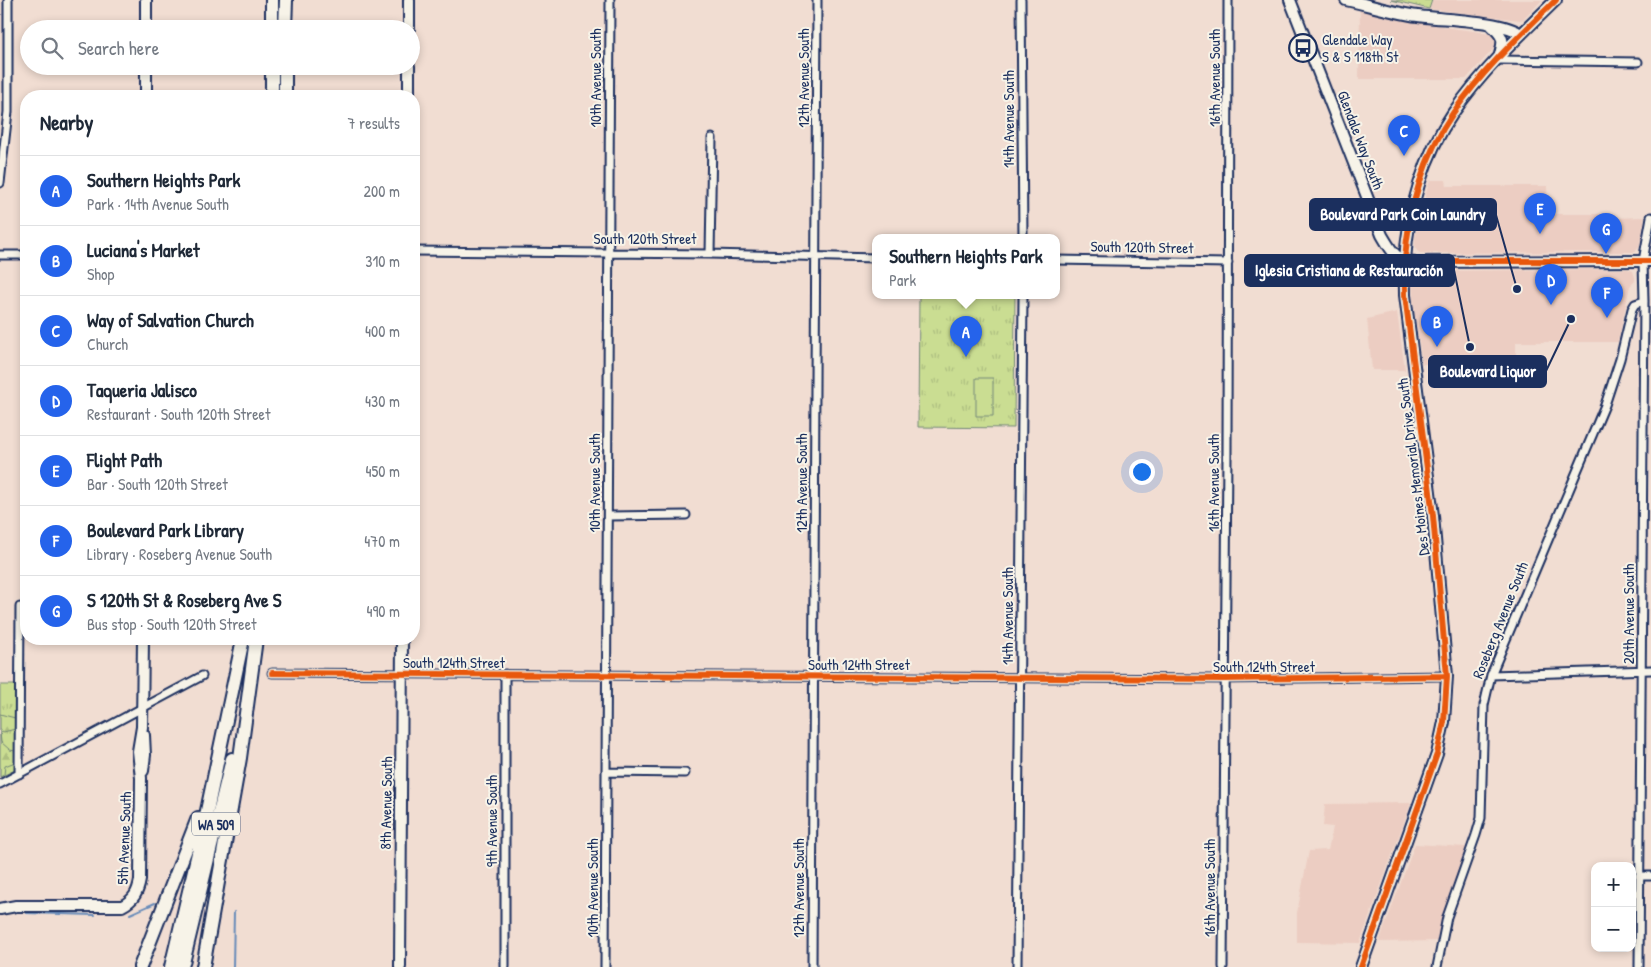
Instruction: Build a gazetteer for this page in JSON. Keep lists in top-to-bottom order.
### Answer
{
  "streets": {
    "highway": ["WA 509"],
    "street": [
      "10th Avenue South",
      "12th Avenue South",
      "16th Avenue South",
      "14th Avenue South",
      "Glendale Way South",
      "South 120th Street",
      "Des Moines Memorial Drive South",
      "20th Avenue South",
      "Roseberg Avenue South",
      "South 124th Street",
      "8th Avenue South",
      "9th Avenue South",
      "5th Avenue South"
    ]
  },
  "crossings": [
    ["10th Avenue South", "South 120th Street"],
    ["10th Avenue South", "South 124th Street"],
    ["12th Avenue South", "South 120th Street"],
    ["12th Avenue South", "South 124th Street"],
    ["16th Avenue South", "South 120th Street"],
    ["16th Avenue South", "South 124th Street"],
    ["14th Avenue South", "South 124th Street"],
    ["Glendale Way South", "Des Moines Memorial Drive South"],
    ["Des Moines Memorial Drive South", "South 124th Street"],
    ["20th Avenue South", "Roseberg Avenue South"],
    ["South 124th Street", "8th Avenue South"],
    ["South 124th Street", "9th Avenue South"]
  ],
  "places": {
    "bus stop": ["Glendale Way S & S 118th St"],
    "other": ["Boulevard Park Coin Laundry", "Boulevard Liquor", "Iglesia Cristiana de Restauración"]
  },
  "page": {
    "search": "Search here",
    "heading": ["Nearby", "7 results"],
    "pins": [
      "C",
      "E",
      "G",
      "D",
      "F",
      "B",
      "A"
    ],
    "list": [
      {
        "mark": "A",
        "name": "Southern Heights Park",
        "note": "Park · 14th Avenue South",
        "value": "200 m"
      },
      {
        "mark": "B",
        "name": "Luciana's Market",
        "note": "Shop",
        "value": "310 m"
      },
      {
        "mark": "C",
        "name": "Way of Salvation Church",
        "note": "Church",
        "value": "400 m"
      },
      {
        "mark": "D",
        "name": "Taqueria Jalisco",
        "note": "Restaurant · South 120th Street",
        "value": "430 m"
      },
      {
        "mark": "E",
        "name": "Flight Path",
        "note": "Bar · South 120th Street",
        "value": "450 m"
      },
      {
        "mark": "F",
        "name": "Boulevard Park Library",
        "note": "Library · Roseberg Avenue South",
        "value": "470 m"
      },
      {
        "mark": "G",
        "name": "S 120th St & Roseberg Ave S",
        "note": "Bus stop · South 120th Street",
        "value": "490 m"
      }
    ],
    "popup": ["Southern Heights Park", "Park"],
    "map_buttons": ["+", "−"]
  }
}
